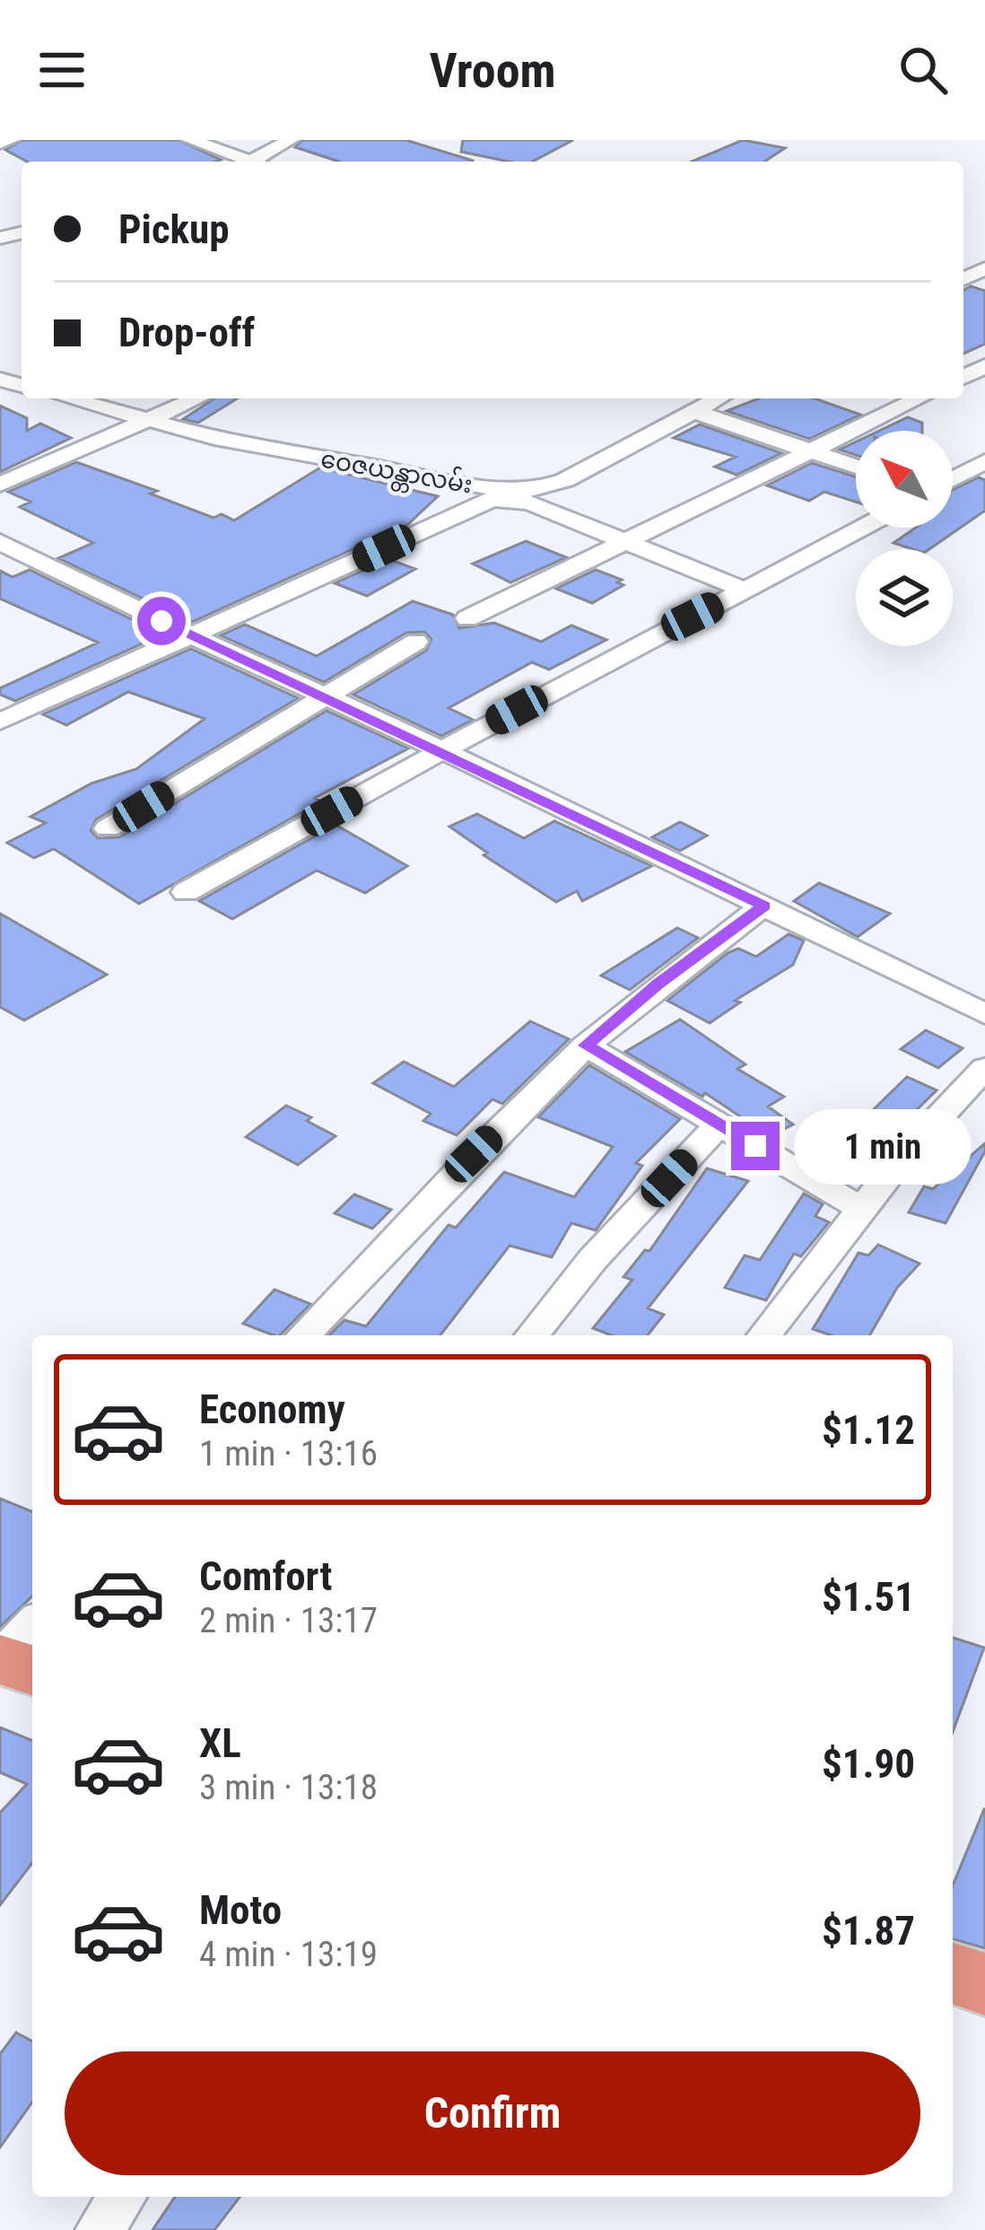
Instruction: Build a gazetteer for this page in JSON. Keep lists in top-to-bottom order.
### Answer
{
  "streets": {
    "street": ["ဝေဇယန္တာလမ်း"]
  },
  "north": "top left",
  "page": {
    "header": "Vroom",
    "banner": ["Pickup", "Drop-off"],
    "bubble": "1 min",
    "list": [
      {
        "name": "Economy",
        "note": "1 min · 13:16",
        "value": "$1.12"
      },
      {
        "name": "Comfort",
        "note": "2 min · 13:17",
        "value": "$1.51"
      },
      {
        "name": "XL",
        "note": "3 min · 13:18",
        "value": "$1.90"
      },
      {
        "name": "Moto",
        "note": "4 min · 13:19",
        "value": "$1.87"
      }
    ],
    "buttons": "Confirm"
  }
}
